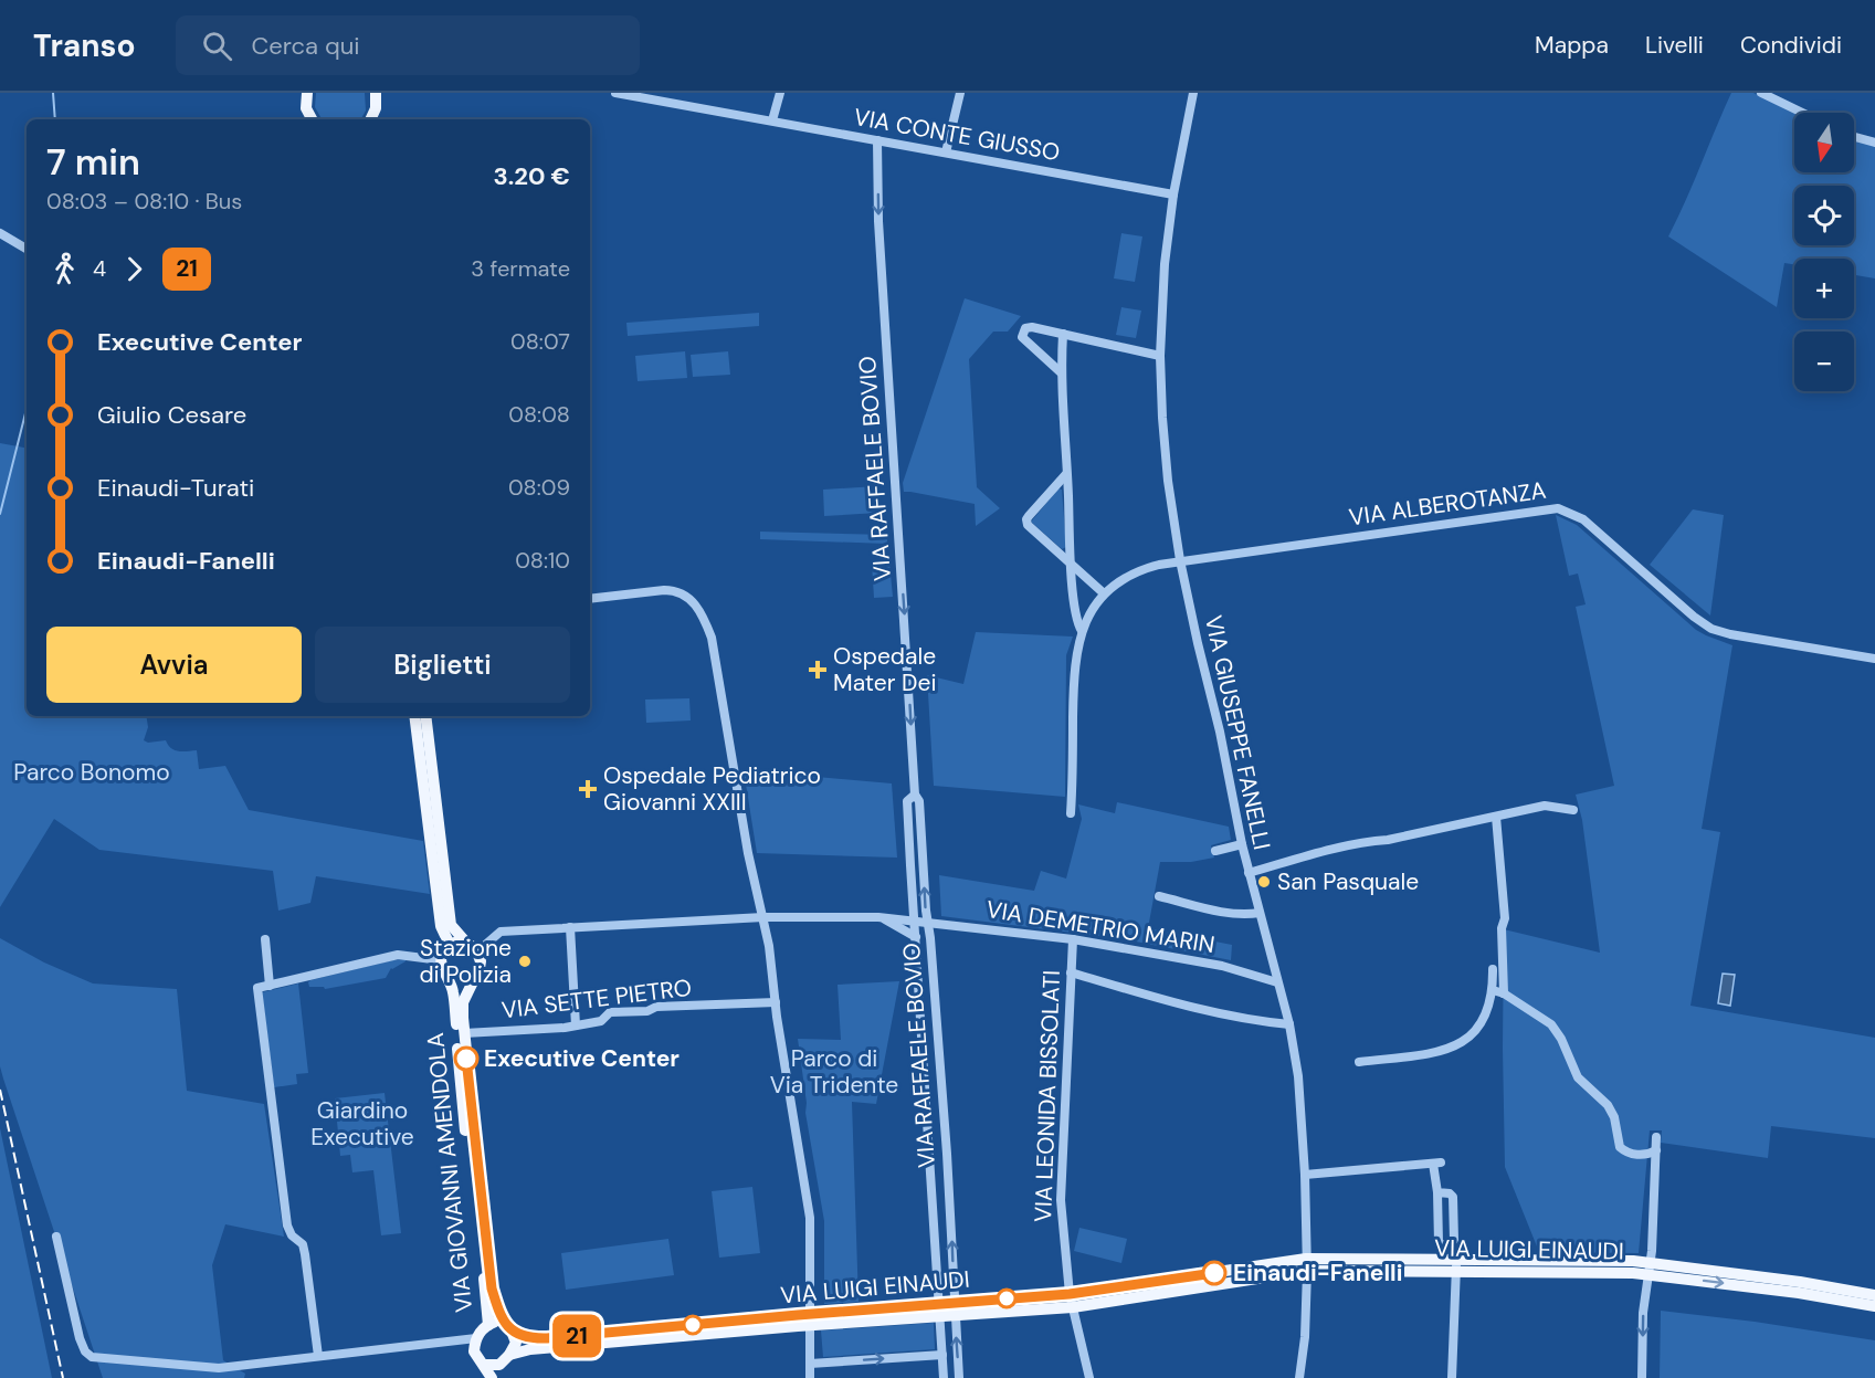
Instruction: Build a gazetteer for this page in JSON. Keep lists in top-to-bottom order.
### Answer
{
  "streets": {
    "main road": ["VIA GIOVANNI AMENDOLA", "VIA LUIGI EINAUDI"],
    "street": [
      "VIA CONTE GIUSSO",
      "VIA RAFFAELE BOVIO",
      "VIA ALBEROTANZA",
      "VIA GIUSEPPE FANELLI",
      "VIA DEMETRIO MARIN",
      "VIA SETTE PIETRO",
      "VIA LEONIDA BISSOLATI"
    ]
  },
  "crossings": [
    ["VIA CONTE GIUSSO", "VIA RAFFAELE BOVIO"],
    ["VIA CONTE GIUSSO", "VIA GIUSEPPE FANELLI"],
    ["VIA RAFFAELE BOVIO", "VIA DEMETRIO MARIN"],
    ["VIA RAFFAELE BOVIO", "VIA LUIGI EINAUDI"],
    ["VIA ALBEROTANZA", "VIA GIUSEPPE FANELLI"],
    ["VIA GIUSEPPE FANELLI", "VIA DEMETRIO MARIN"],
    ["VIA GIUSEPPE FANELLI", "VIA LUIGI EINAUDI"],
    ["VIA DEMETRIO MARIN", "VIA LEONIDA BISSOLATI"],
    ["VIA DEMETRIO MARIN", "VIA GIOVANNI AMENDOLA"],
    ["VIA SETTE PIETRO", "VIA GIOVANNI AMENDOLA"],
    ["VIA LEONIDA BISSOLATI", "VIA LUIGI EINAUDI"],
    ["VIA GIOVANNI AMENDOLA", "VIA LUIGI EINAUDI"]
  ],
  "parks": ["Parco Bonomo", "Parco di Via Tridente", "Giardino Executive"],
  "places": {
    "health": ["Ospedale Mater Dei", "Ospedale Pediatrico Giovanni XXIII"],
    "other": [
      "San Pasquale",
      "Stazione di Polizia",
      "Executive Center",
      "Einaudi-Fanelli"
    ]
  },
  "lines": ["bus line 21"],
  "north": "bottom",
  "page": {
    "header": "Transo",
    "search": "Cerca qui",
    "nav": ["Mappa", "Livelli", "Condividi"],
    "on_map": "21",
    "map_buttons": ["+", "−"],
    "heading": ["7 min", "08:03 – 08:10 · Bus", "3.20 €"],
    "legs": ["4", "21", "3 fermate"],
    "list": [
      {
        "name": "Executive Center",
        "value": "08:07"
      },
      {
        "name": "Giulio Cesare",
        "value": "08:08"
      },
      {
        "name": "Einaudi-Turati",
        "value": "08:09"
      },
      {
        "name": "Einaudi-Fanelli",
        "value": "08:10"
      }
    ],
    "buttons": ["Avvia", "Biglietti"]
  }
}
